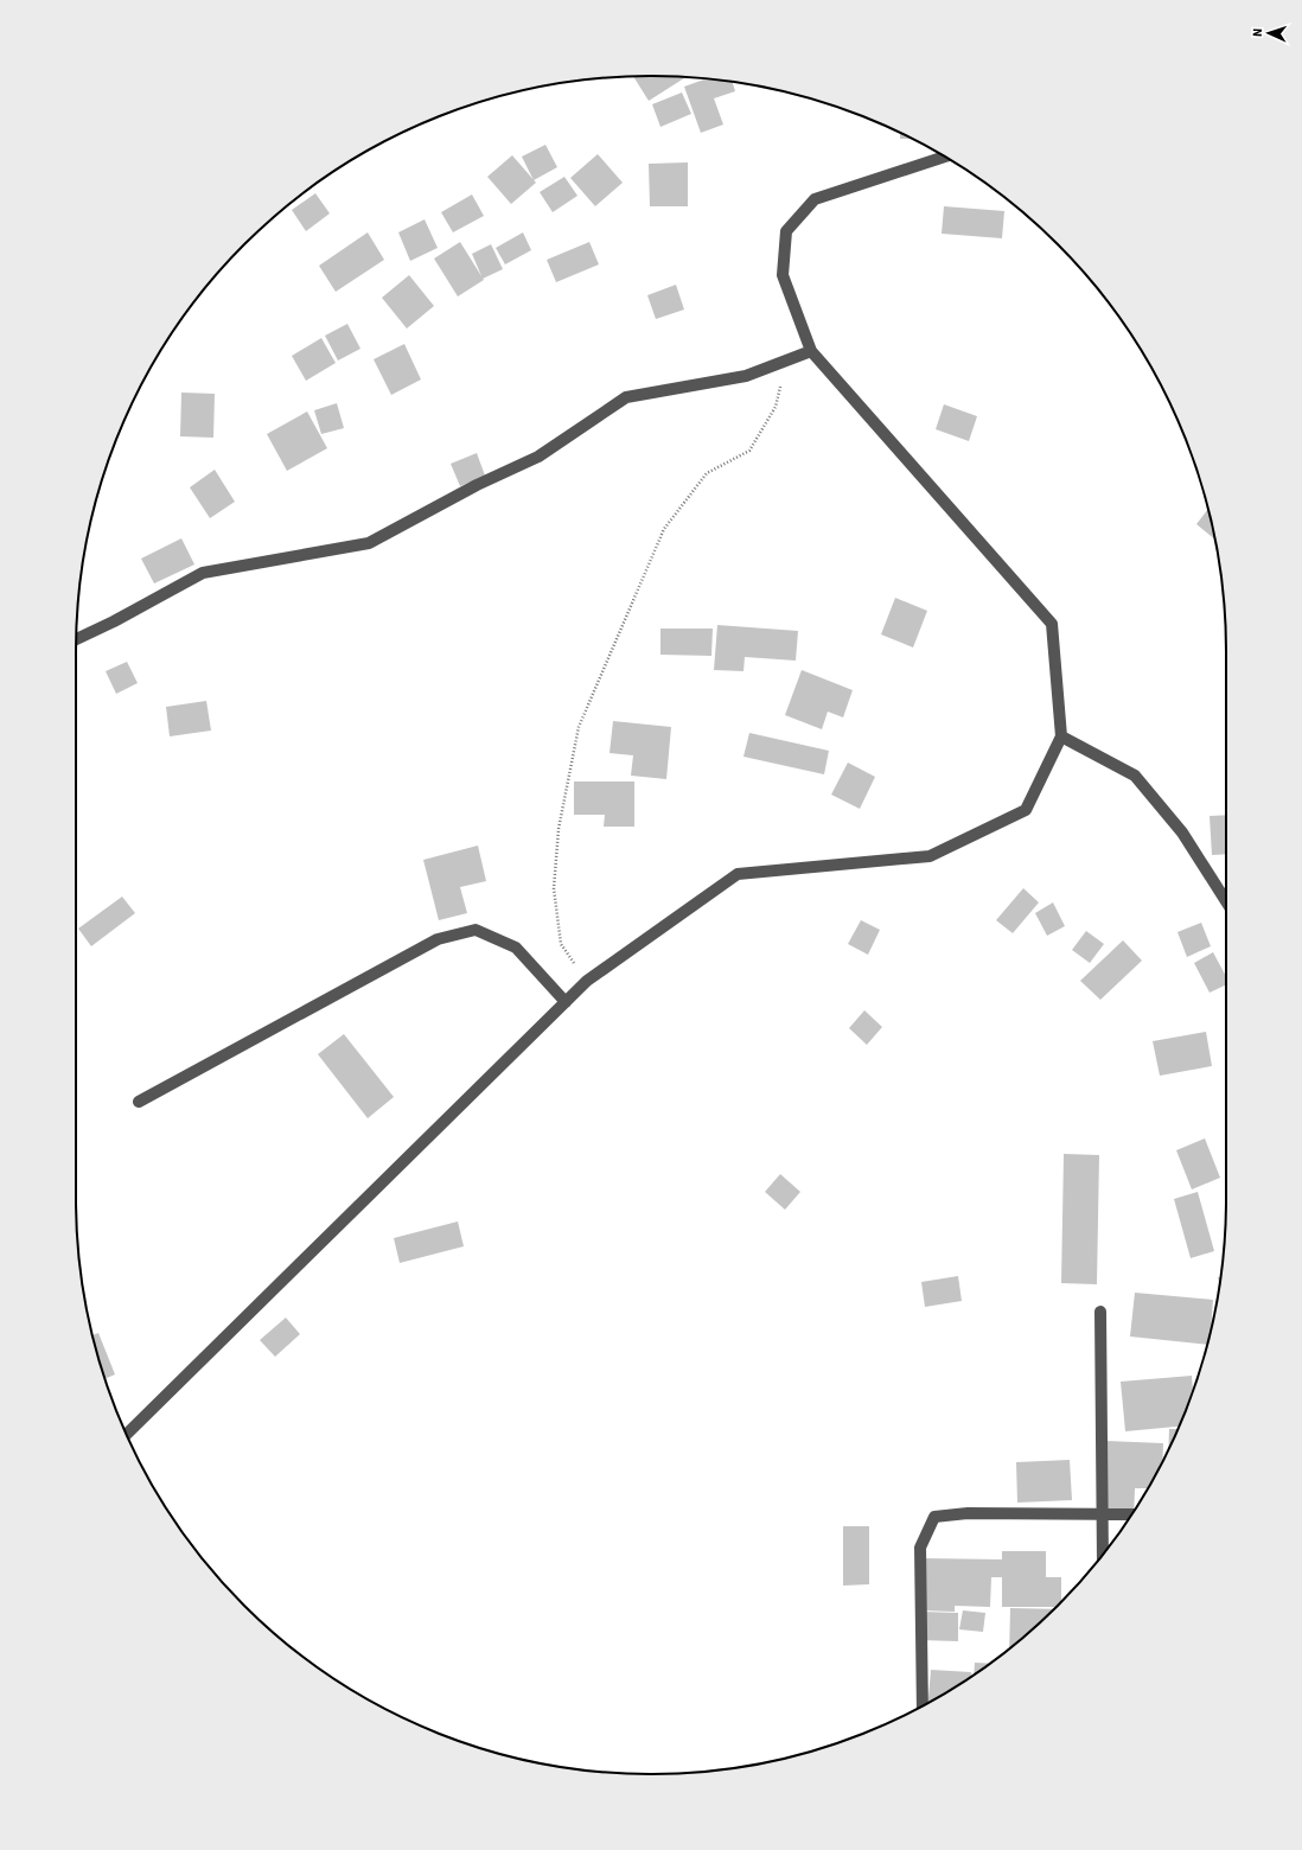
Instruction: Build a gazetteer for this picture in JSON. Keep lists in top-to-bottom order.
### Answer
{
  "north": "left"
}
